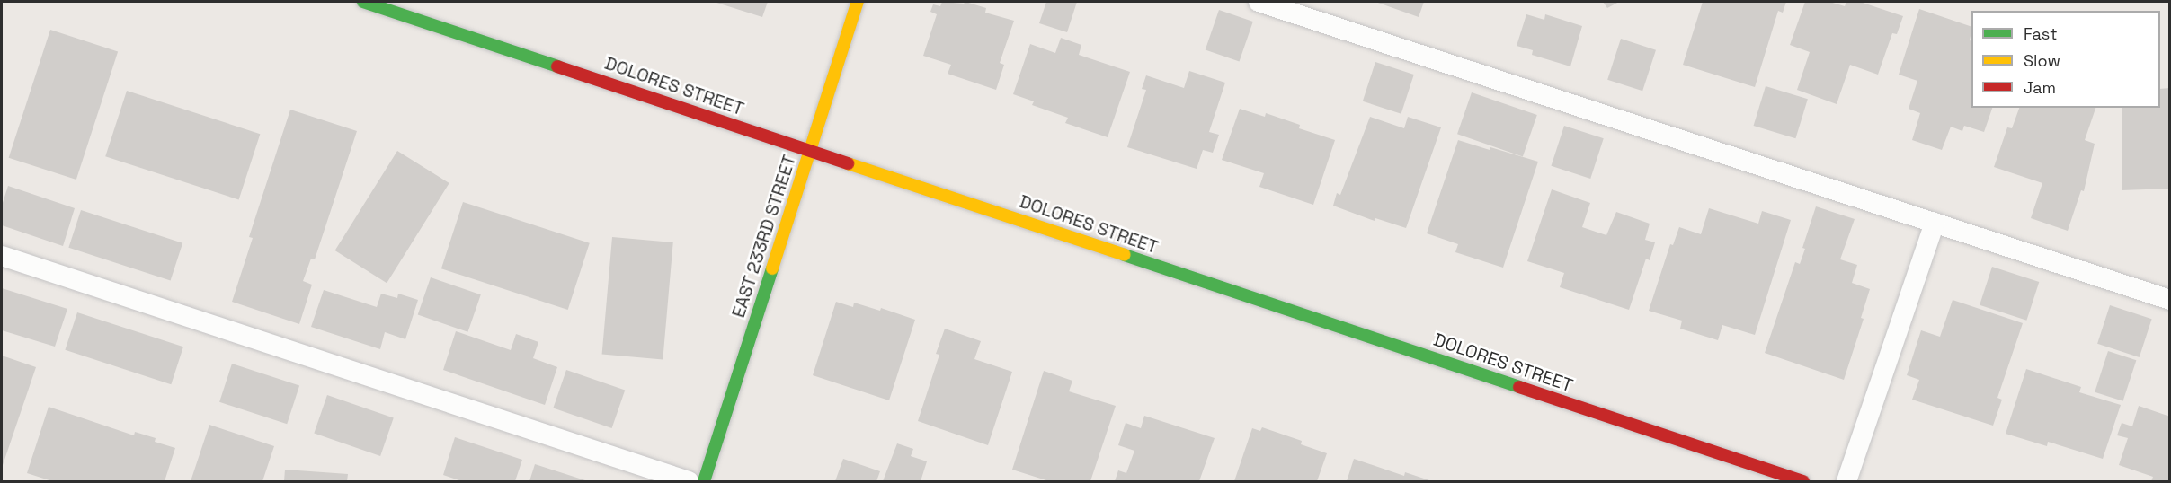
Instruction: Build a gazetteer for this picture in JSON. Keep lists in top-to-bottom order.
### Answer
{
  "streets": {
    "street": ["DOLORES STREET", "EAST 233RD STREET"]
  },
  "crossings": [
    ["DOLORES STREET", "EAST 233RD STREET"]
  ],
  "legend": ["Fast", "Slow", "Jam"]
}
